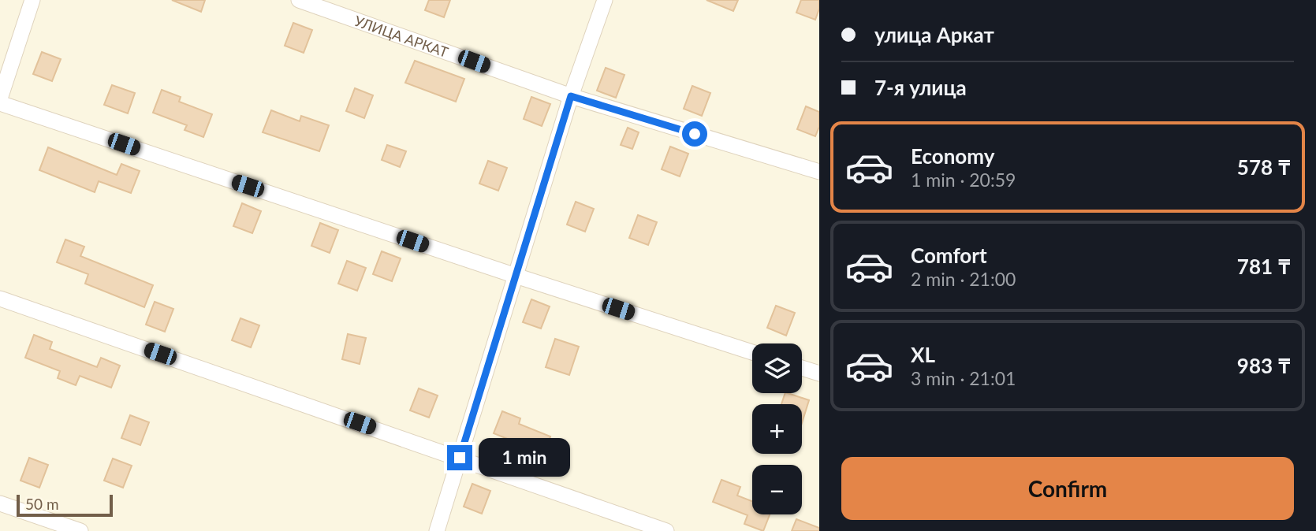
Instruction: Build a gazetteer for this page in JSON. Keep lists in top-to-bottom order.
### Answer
{
  "streets": {
    "street": ["УЛИЦА АРКАТ"]
  },
  "scale_bar": "50 m",
  "page": {
    "banner": ["улица Аркат", "7-я улица"],
    "list": [
      {
        "name": "Economy",
        "note": "1 min · 20:59",
        "value": "578 ₸"
      },
      {
        "name": "Comfort",
        "note": "2 min · 21:00",
        "value": "781 ₸"
      },
      {
        "name": "XL",
        "note": "3 min · 21:01",
        "value": "983 ₸"
      }
    ],
    "map_buttons": ["+", "−"],
    "bubble": "1 min",
    "buttons": "Confirm",
    "scale": "50 m"
  }
}
